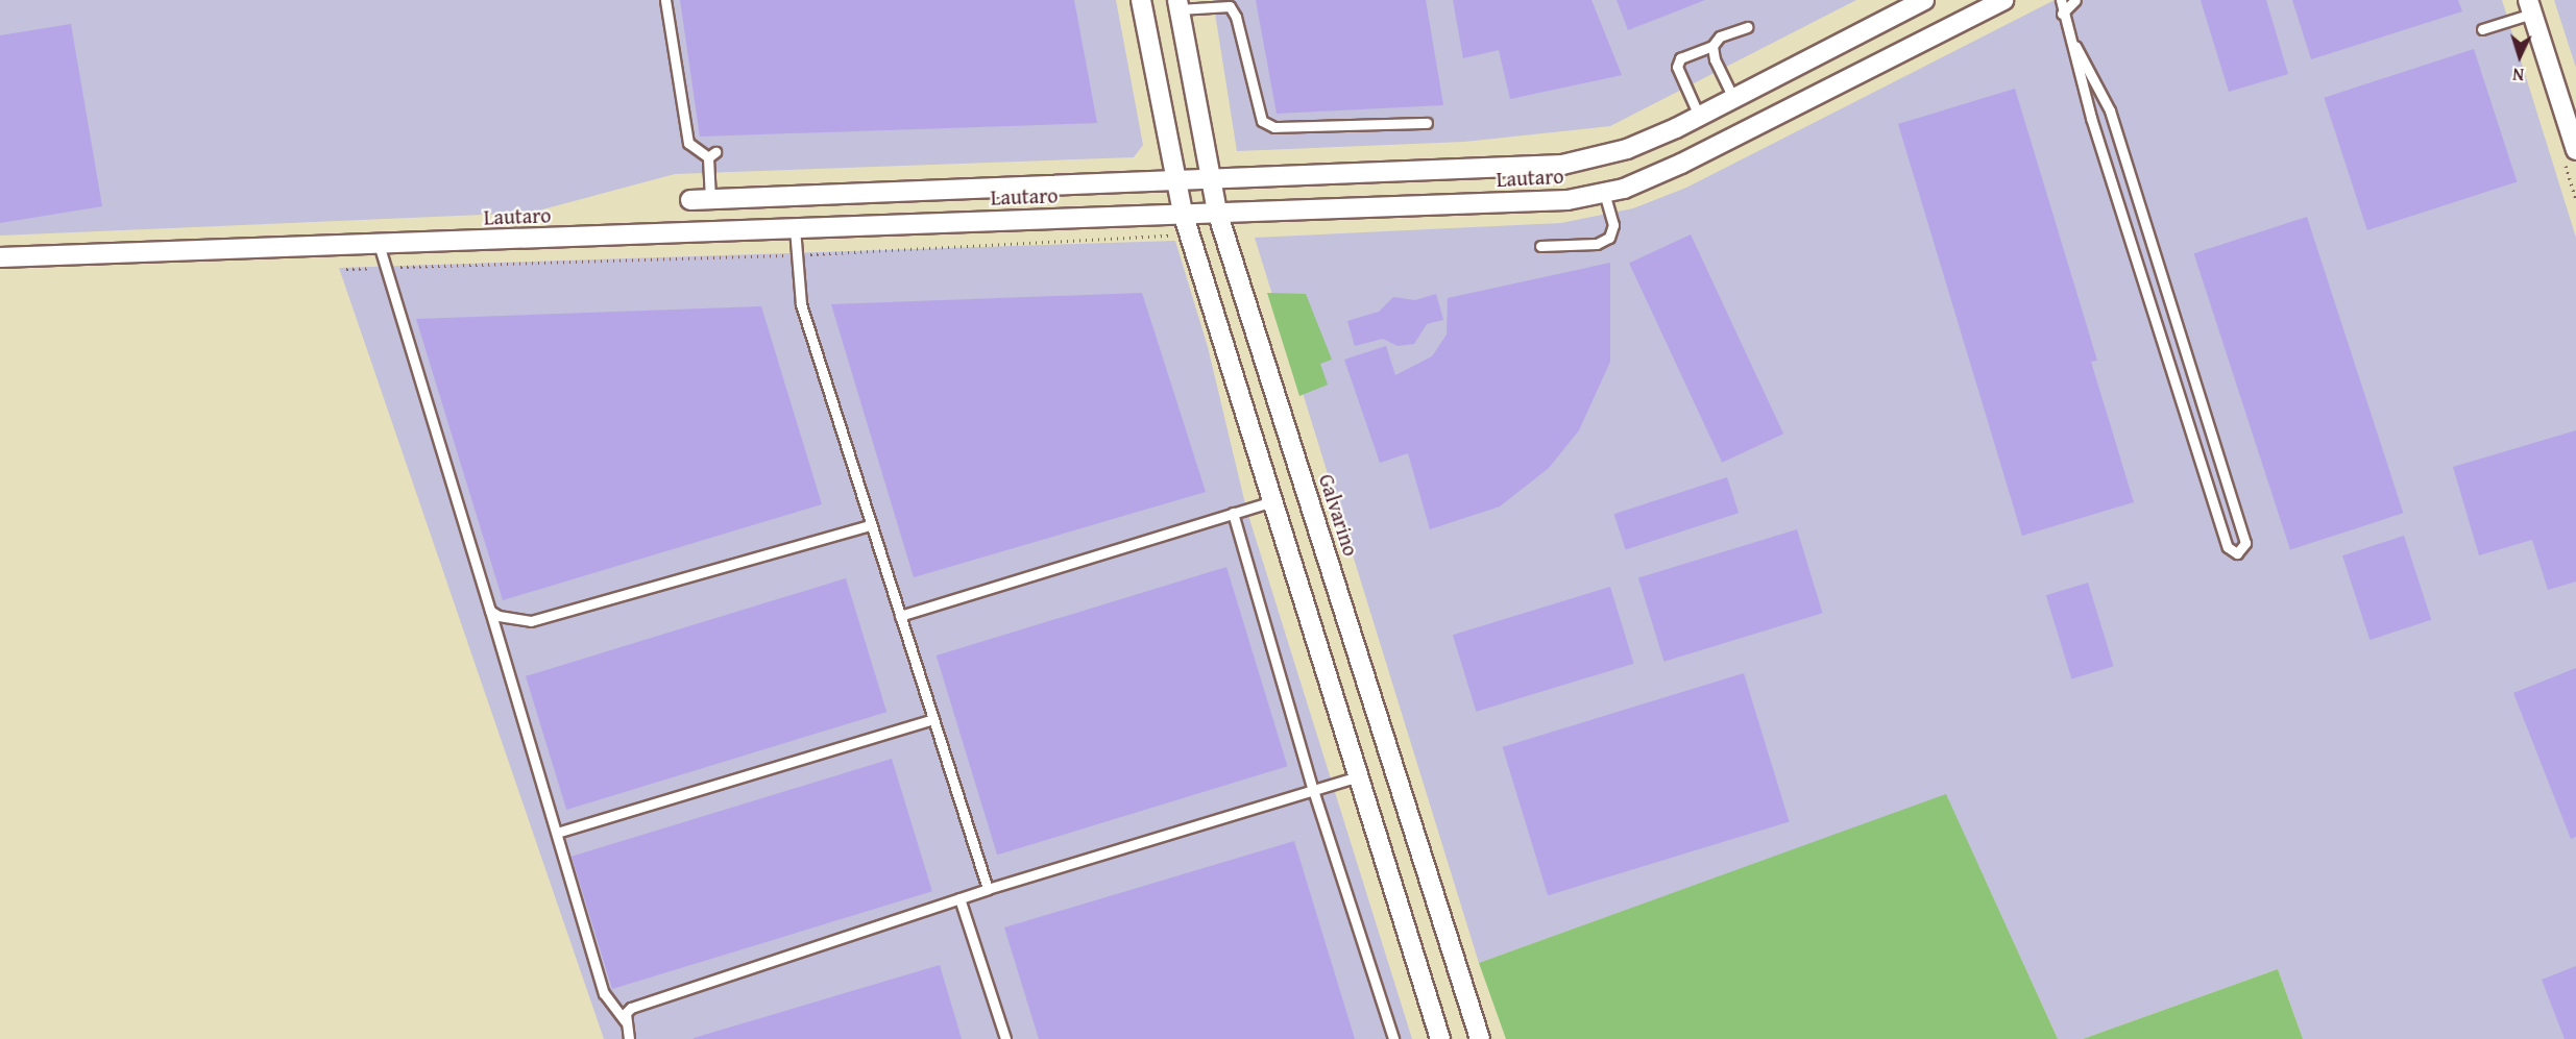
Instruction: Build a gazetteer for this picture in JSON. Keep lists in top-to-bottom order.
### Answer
{
  "streets": {
    "street": ["Lautaro", "Galvarino"]
  },
  "crossings": [
    ["Lautaro", "Galvarino"]
  ],
  "north": "bottom"
}
